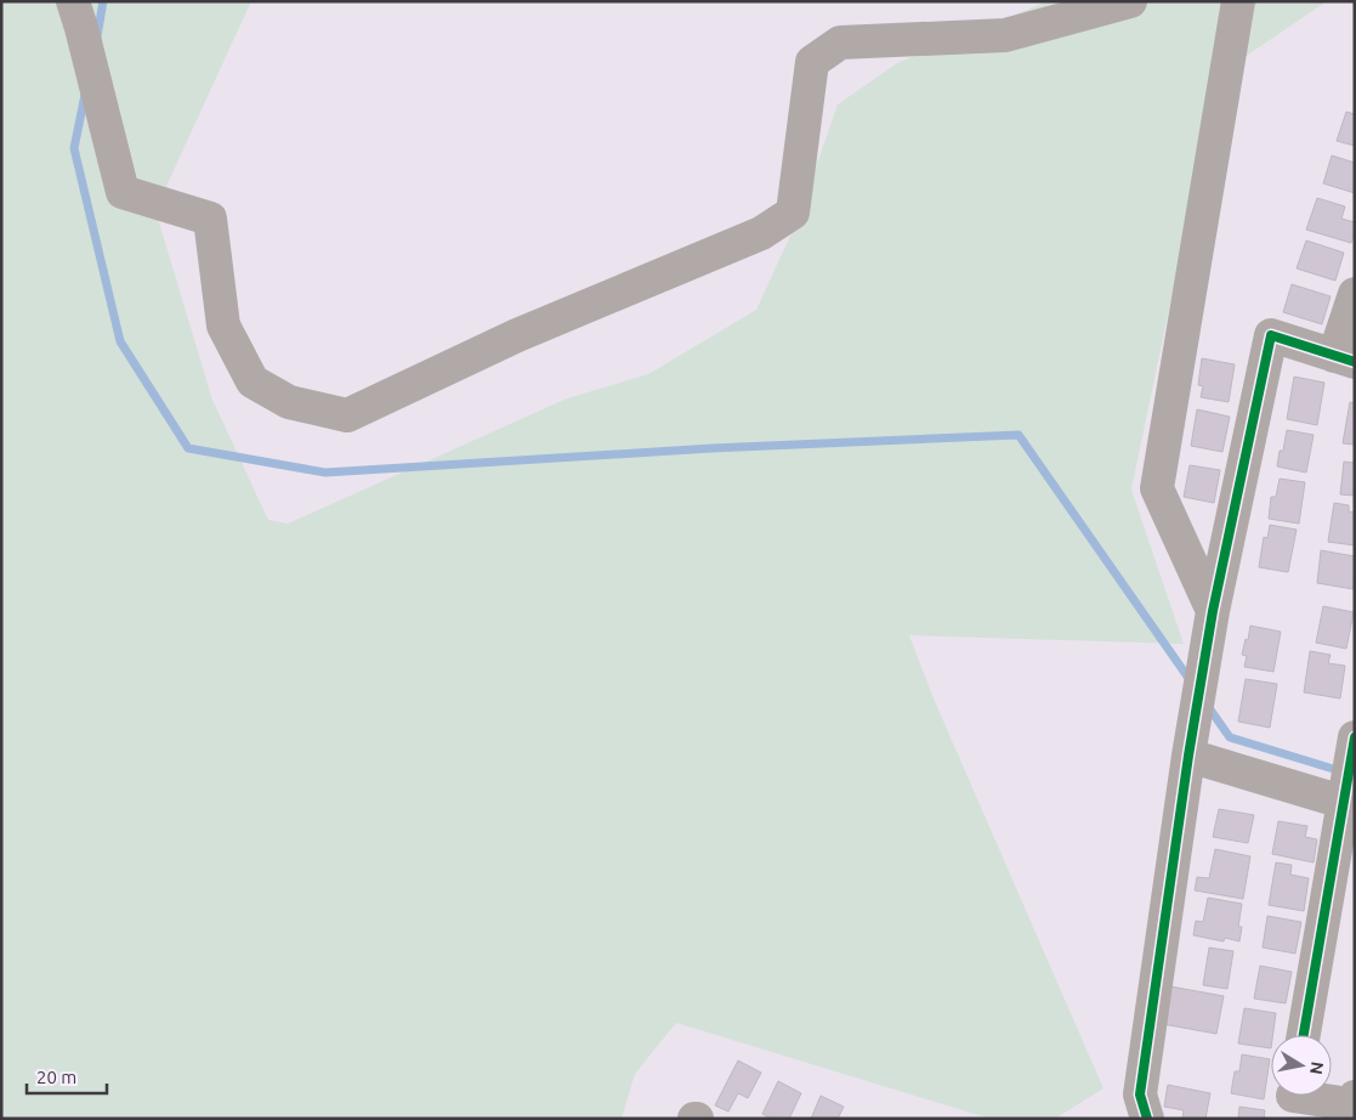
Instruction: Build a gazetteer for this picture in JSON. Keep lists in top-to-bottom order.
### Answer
{
  "scale_bar": "20 m",
  "north": "right"
}
